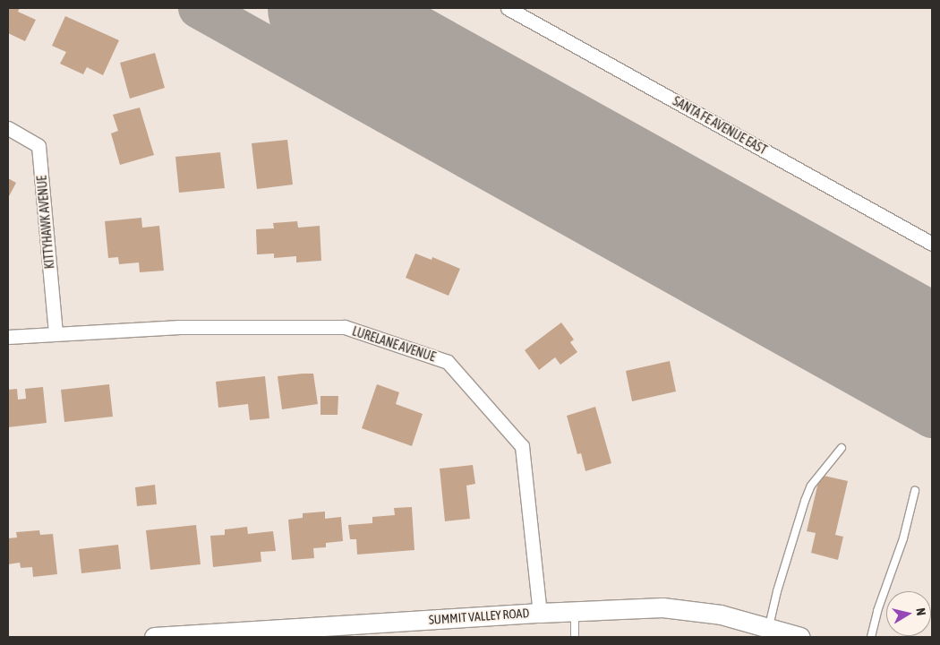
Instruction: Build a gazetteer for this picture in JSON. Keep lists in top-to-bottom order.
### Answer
{
  "streets": {
    "main road": ["SUMMIT VALLEY ROAD"],
    "street": ["SANTA FE AVENUE EAST", "KITTYHAWK AVENUE", "LURELANE AVENUE"]
  },
  "crossings": [
    ["KITTYHAWK AVENUE", "LURELANE AVENUE"],
    ["LURELANE AVENUE", "SUMMIT VALLEY ROAD"]
  ],
  "north": "right"
}
